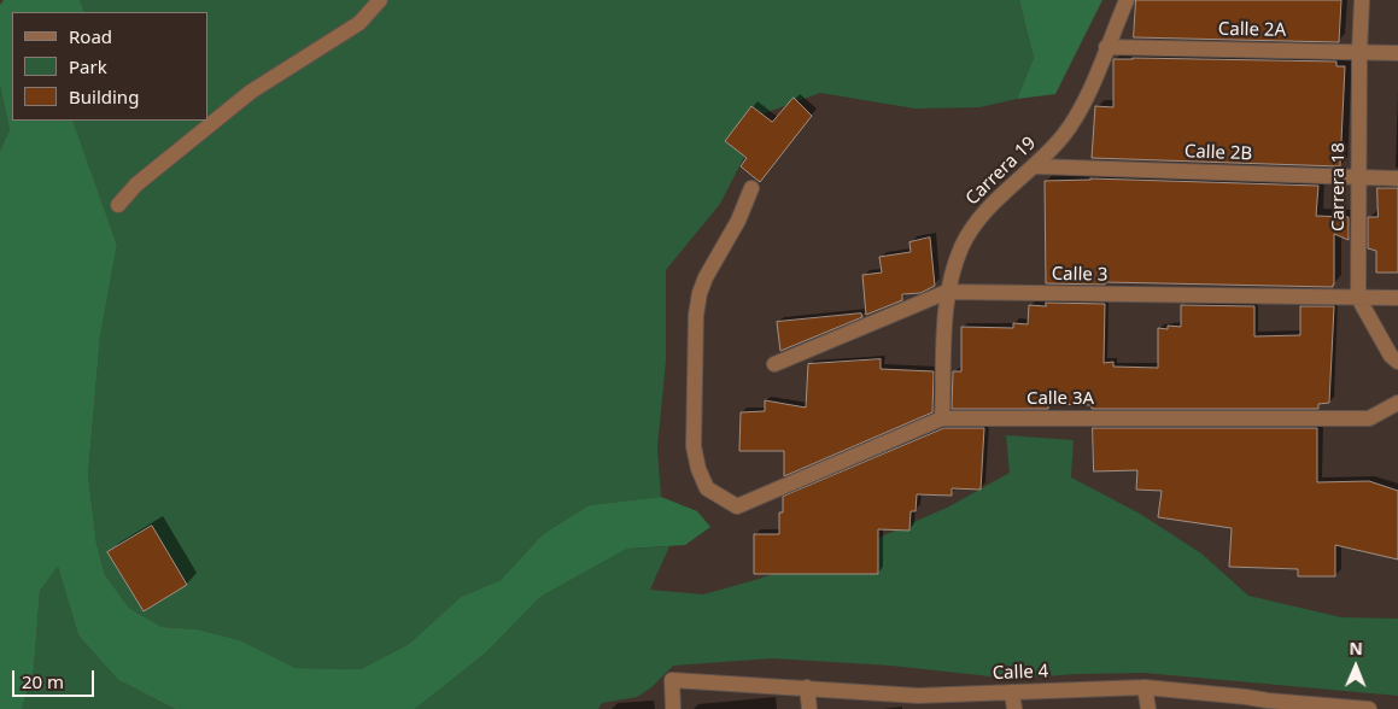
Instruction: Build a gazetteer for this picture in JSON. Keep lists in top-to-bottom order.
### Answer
{
  "streets": {
    "street": [
      "Calle 2A",
      "Calle 2B",
      "Carrera 19",
      "Carrera 18",
      "Calle 3",
      "Calle 3A",
      "Calle 4"
    ]
  },
  "crossings": [
    ["Calle 2A", "Carrera 19"],
    ["Calle 2A", "Carrera 18"],
    ["Calle 2B", "Carrera 19"],
    ["Calle 2B", "Carrera 18"],
    ["Carrera 19", "Calle 3"],
    ["Carrera 19", "Calle 3A"],
    ["Carrera 18", "Calle 3"]
  ],
  "legend": ["Road", "Park", "Building"],
  "scale_bar": "20 m",
  "north": "top"
}
